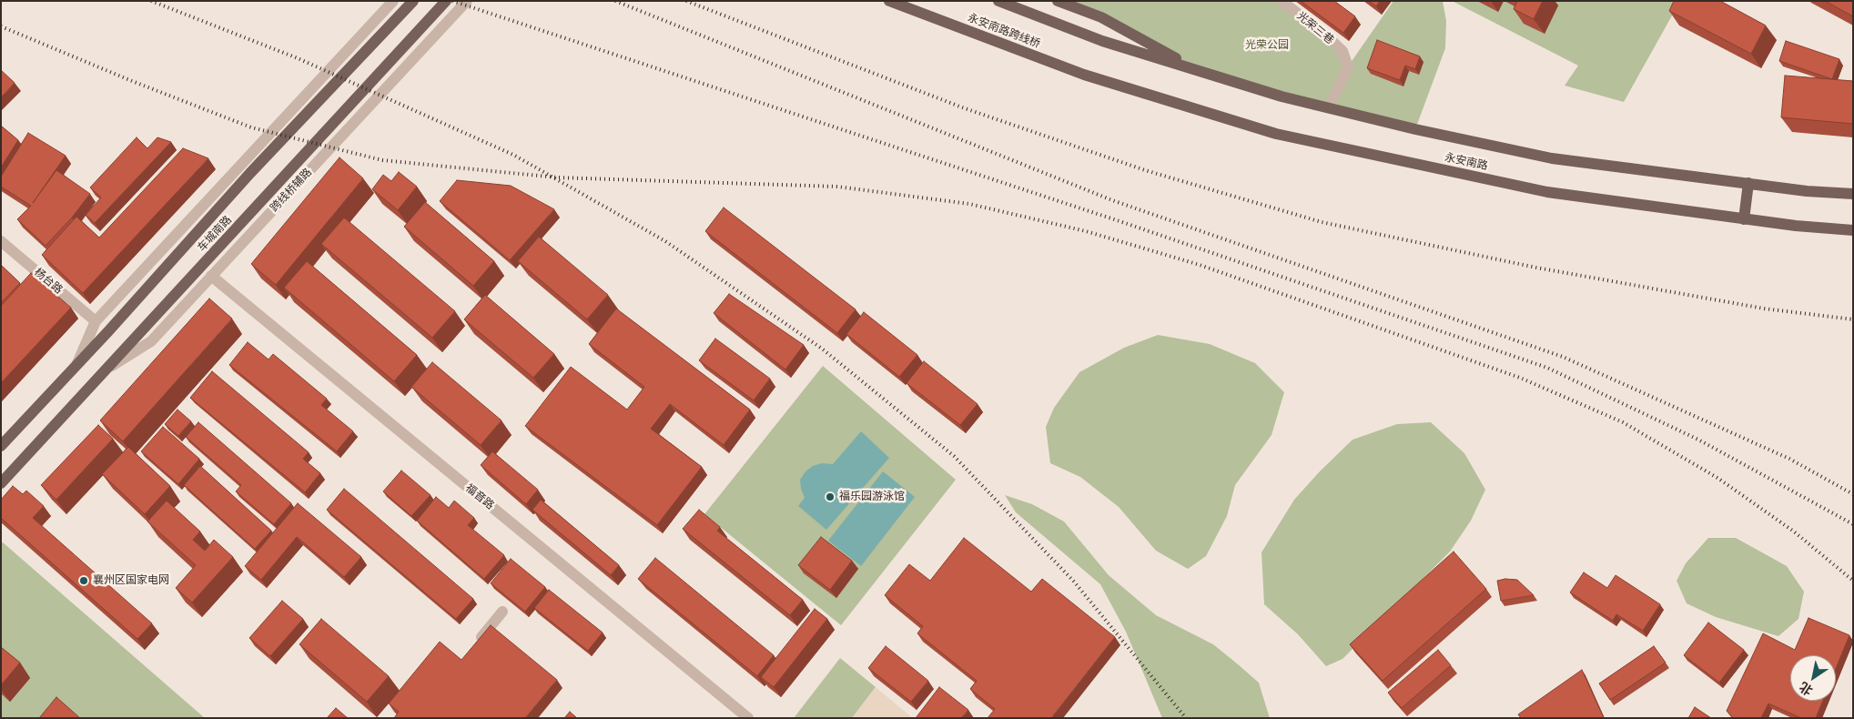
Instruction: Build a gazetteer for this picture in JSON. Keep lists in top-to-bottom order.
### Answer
{
  "streets": {
    "main road": ["永安南路跨线桥", "永安南路", "车城南路"],
    "street": [
      "光荣三巷",
      "跨线桥辅路",
      "杨台路",
      "福音路"
    ]
  },
  "crossings": [
    ["光荣三巷", "永安南路"],
    ["永安南路跨线桥", "永安南路"],
    ["跨线桥辅路", "车城南路"],
    ["跨线桥辅路", "福音路"]
  ],
  "parks": ["光荣公园"],
  "places": ["福乐园游泳馆", "襄州区国家电网"],
  "north": "bottom left"
}
